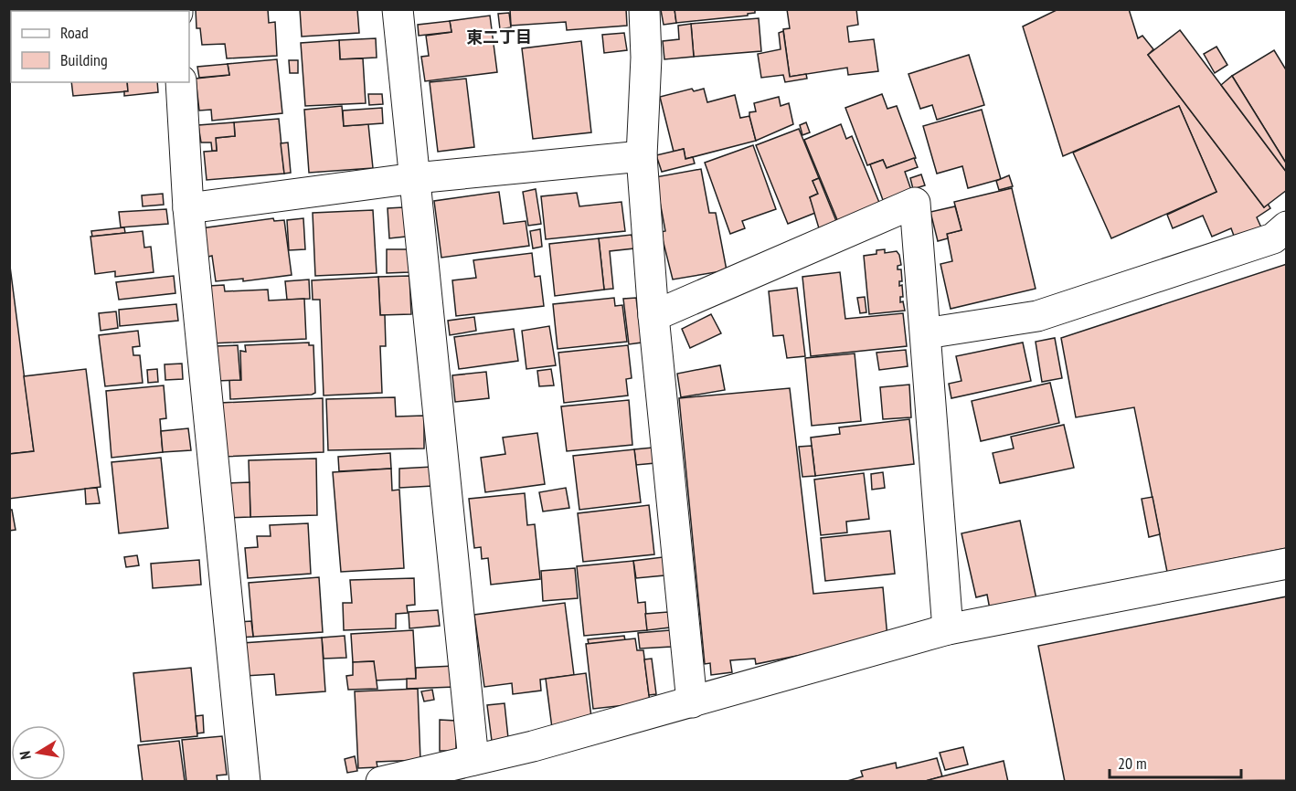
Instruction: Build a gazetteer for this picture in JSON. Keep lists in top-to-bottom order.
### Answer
{
  "districts": ["東二丁目"],
  "legend": ["Road", "Building"],
  "scale_bar": "20 m",
  "north": "left"
}
